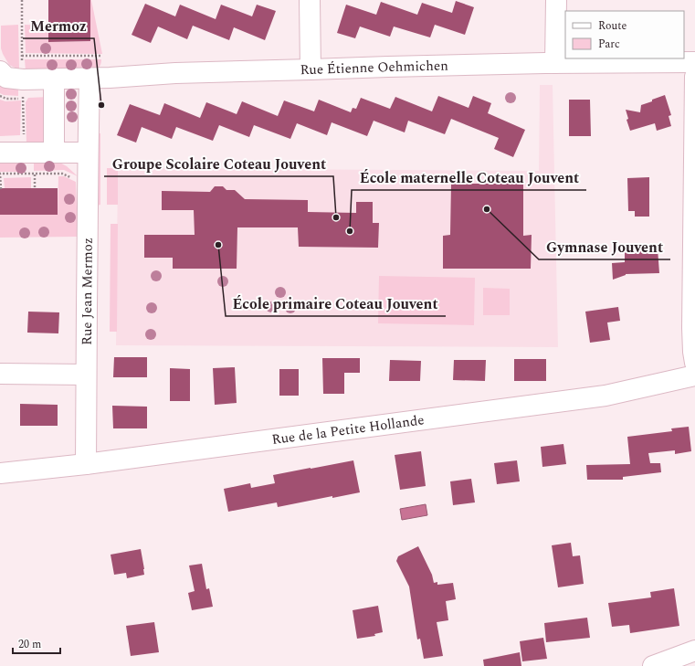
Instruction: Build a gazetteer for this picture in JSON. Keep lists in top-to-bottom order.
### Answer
{
  "streets": {
    "street": ["Rue Étienne Oehmichen", "Rue Jean Mermoz", "Rue de la Petite Hollande"]
  },
  "crossings": [
    ["Rue Étienne Oehmichen", "Rue Jean Mermoz"],
    ["Rue Jean Mermoz", "Rue de la Petite Hollande"]
  ],
  "places": [
    "Mermoz",
    "Gymnase Jouvent",
    "Groupe Scolaire Coteau Jouvent",
    "École maternelle Coteau Jouvent",
    "École primaire Coteau Jouvent"
  ],
  "legend": ["Route", "Parc"],
  "scale_bar": "20 m"
}
